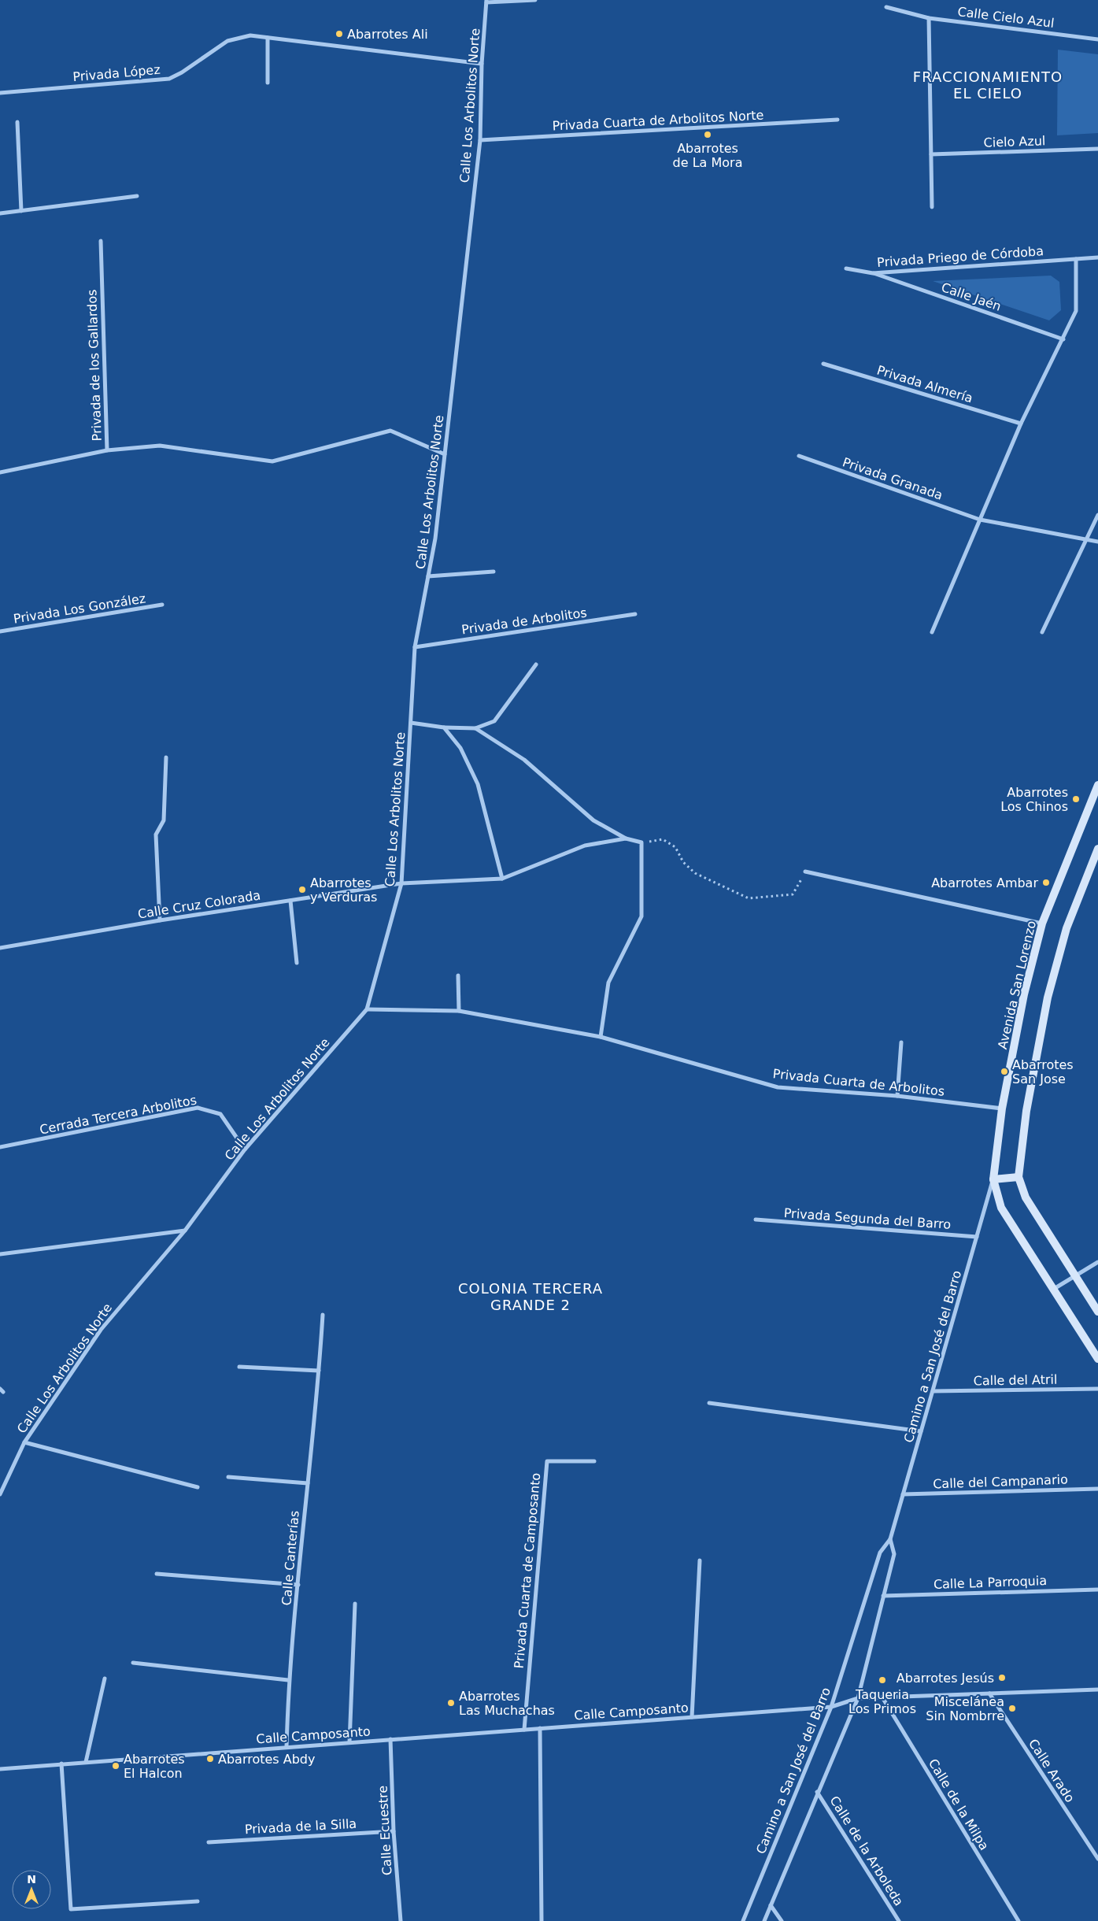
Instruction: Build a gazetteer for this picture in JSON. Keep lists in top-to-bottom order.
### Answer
{
  "streets": {
    "street": [
      "Calle Cielo Azul",
      "Privada López",
      "Calle Los Arbolitos Norte",
      "Privada Cuarta de Arbolitos Norte",
      "Cielo Azul",
      "Privada Priego de Córdoba",
      "Calle Jaén",
      "Privada de los Gallardos",
      "Privada Almería",
      "Privada Granada",
      "Privada Los González",
      "Privada de Arbolitos",
      "Calle Cruz Colorada",
      "Avenida San Lorenzo",
      "Privada Cuarta de Arbolitos",
      "Cerrada Tercera Arbolitos",
      "Privada Segunda del Barro",
      "Camino a San José del Barro",
      "Calle del Atril",
      "Calle del Campanario",
      "Calle Canterías",
      "Privada Cuarta de Camposanto",
      "Calle La Parroquia",
      "Calle Camposanto",
      "Calle Arado",
      "Calle de la Milpa",
      "Privada de la Silla",
      "Calle Ecuestre",
      "Calle de la Arboleda"
    ]
  },
  "crossings": [
    ["Privada López", "Calle Los Arbolitos Norte"],
    ["Calle Los Arbolitos Norte", "Privada Cuarta de Arbolitos Norte"],
    ["Calle Los Arbolitos Norte", "Privada de Arbolitos"],
    ["Calle Los Arbolitos Norte", "Calle Cruz Colorada"],
    ["Calle Los Arbolitos Norte", "Privada Cuarta de Arbolitos"],
    ["Calle Los Arbolitos Norte", "Cerrada Tercera Arbolitos"],
    ["Privada Priego de Córdoba", "Calle Jaén"],
    ["Avenida San Lorenzo", "Privada Cuarta de Arbolitos"],
    ["Avenida San Lorenzo", "Camino a San José del Barro"],
    ["Privada Segunda del Barro", "Camino a San José del Barro"],
    ["Camino a San José del Barro", "Calle del Atril"],
    ["Camino a San José del Barro", "Calle del Campanario"],
    ["Camino a San José del Barro", "Calle La Parroquia"],
    ["Camino a San José del Barro", "Calle Camposanto"],
    ["Camino a San José del Barro", "Calle de la Arboleda"],
    ["Calle Canterías", "Calle Camposanto"],
    ["Privada Cuarta de Camposanto", "Calle Camposanto"],
    ["Calle Camposanto", "Calle Arado"],
    ["Calle Camposanto", "Calle de la Milpa"],
    ["Calle Camposanto", "Calle Ecuestre"],
    ["Privada de la Silla", "Calle Ecuestre"]
  ],
  "districts": ["FRACCIONAMIENTO EL CIELO", "COLONIA TERCERA GRANDE 2"],
  "places": [
    "Abarrotes Ali",
    "Abarrotes de La Mora",
    "Abarrotes Los Chinos",
    "Abarrotes Ambar",
    "Abarrotes y Verduras",
    "Abarrotes San Jose",
    "Abarrotes Jesús",
    "Taqueria Los Primos",
    "Abarrotes Las Muchachas",
    "Miscelánea Sin Nombrre",
    "Abarrotes Abdy",
    "Abarrotes El Halcon"
  ],
  "north": "top"
}
